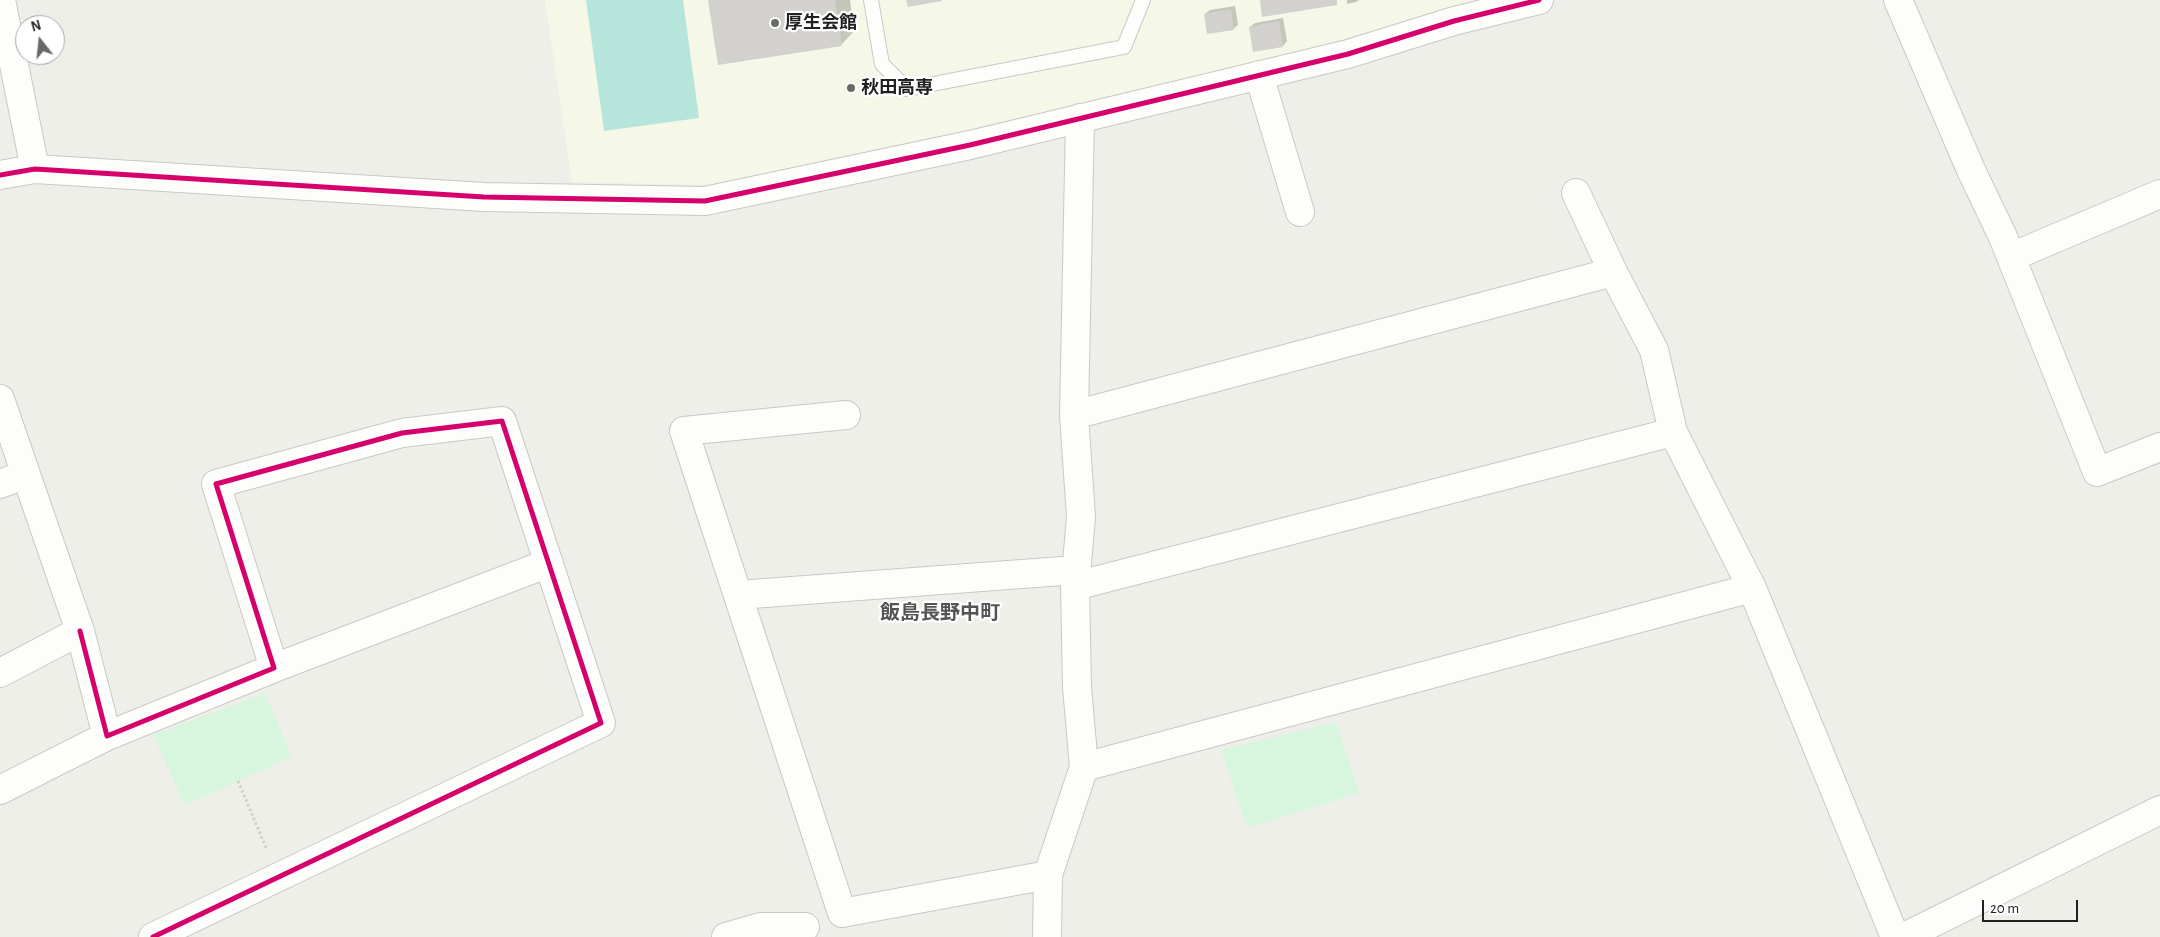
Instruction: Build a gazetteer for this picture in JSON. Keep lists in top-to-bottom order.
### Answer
{
  "districts": ["飯島長野中町"],
  "places": ["厚生会館", "秋田高専"],
  "scale_bar": "20 m",
  "north": "top"
}
